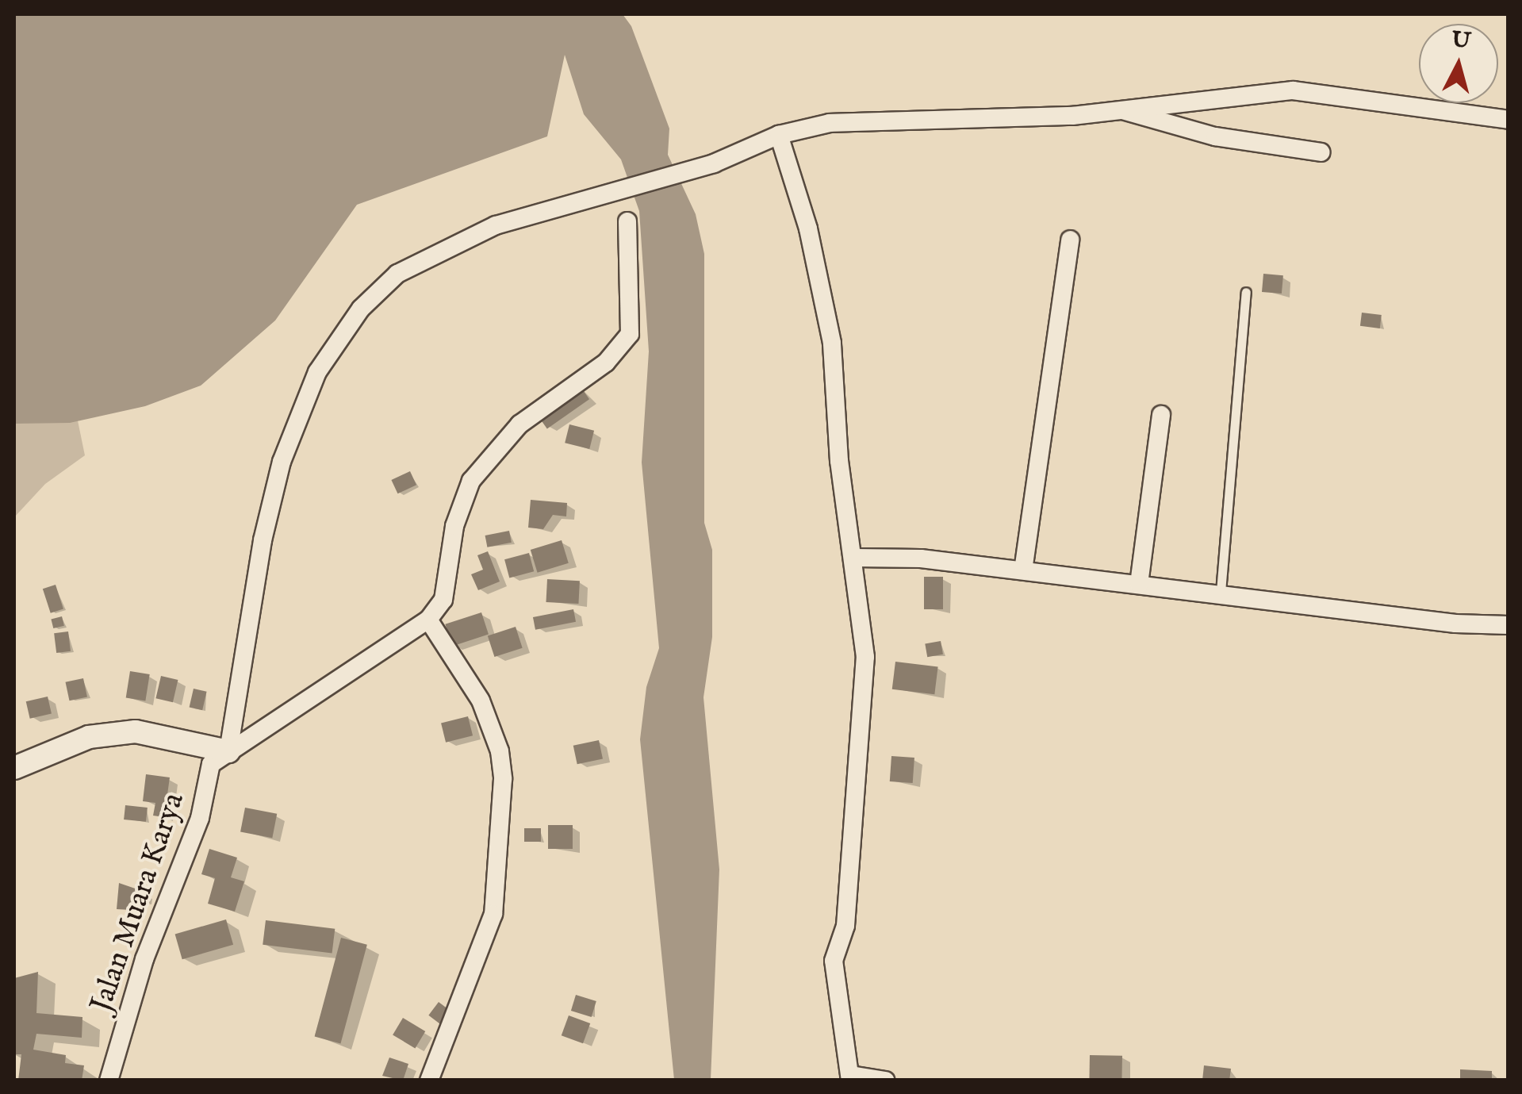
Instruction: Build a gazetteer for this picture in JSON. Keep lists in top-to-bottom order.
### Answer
{
  "streets": {
    "street": ["Jalan Muara Karya"]
  },
  "north": "top"
}
